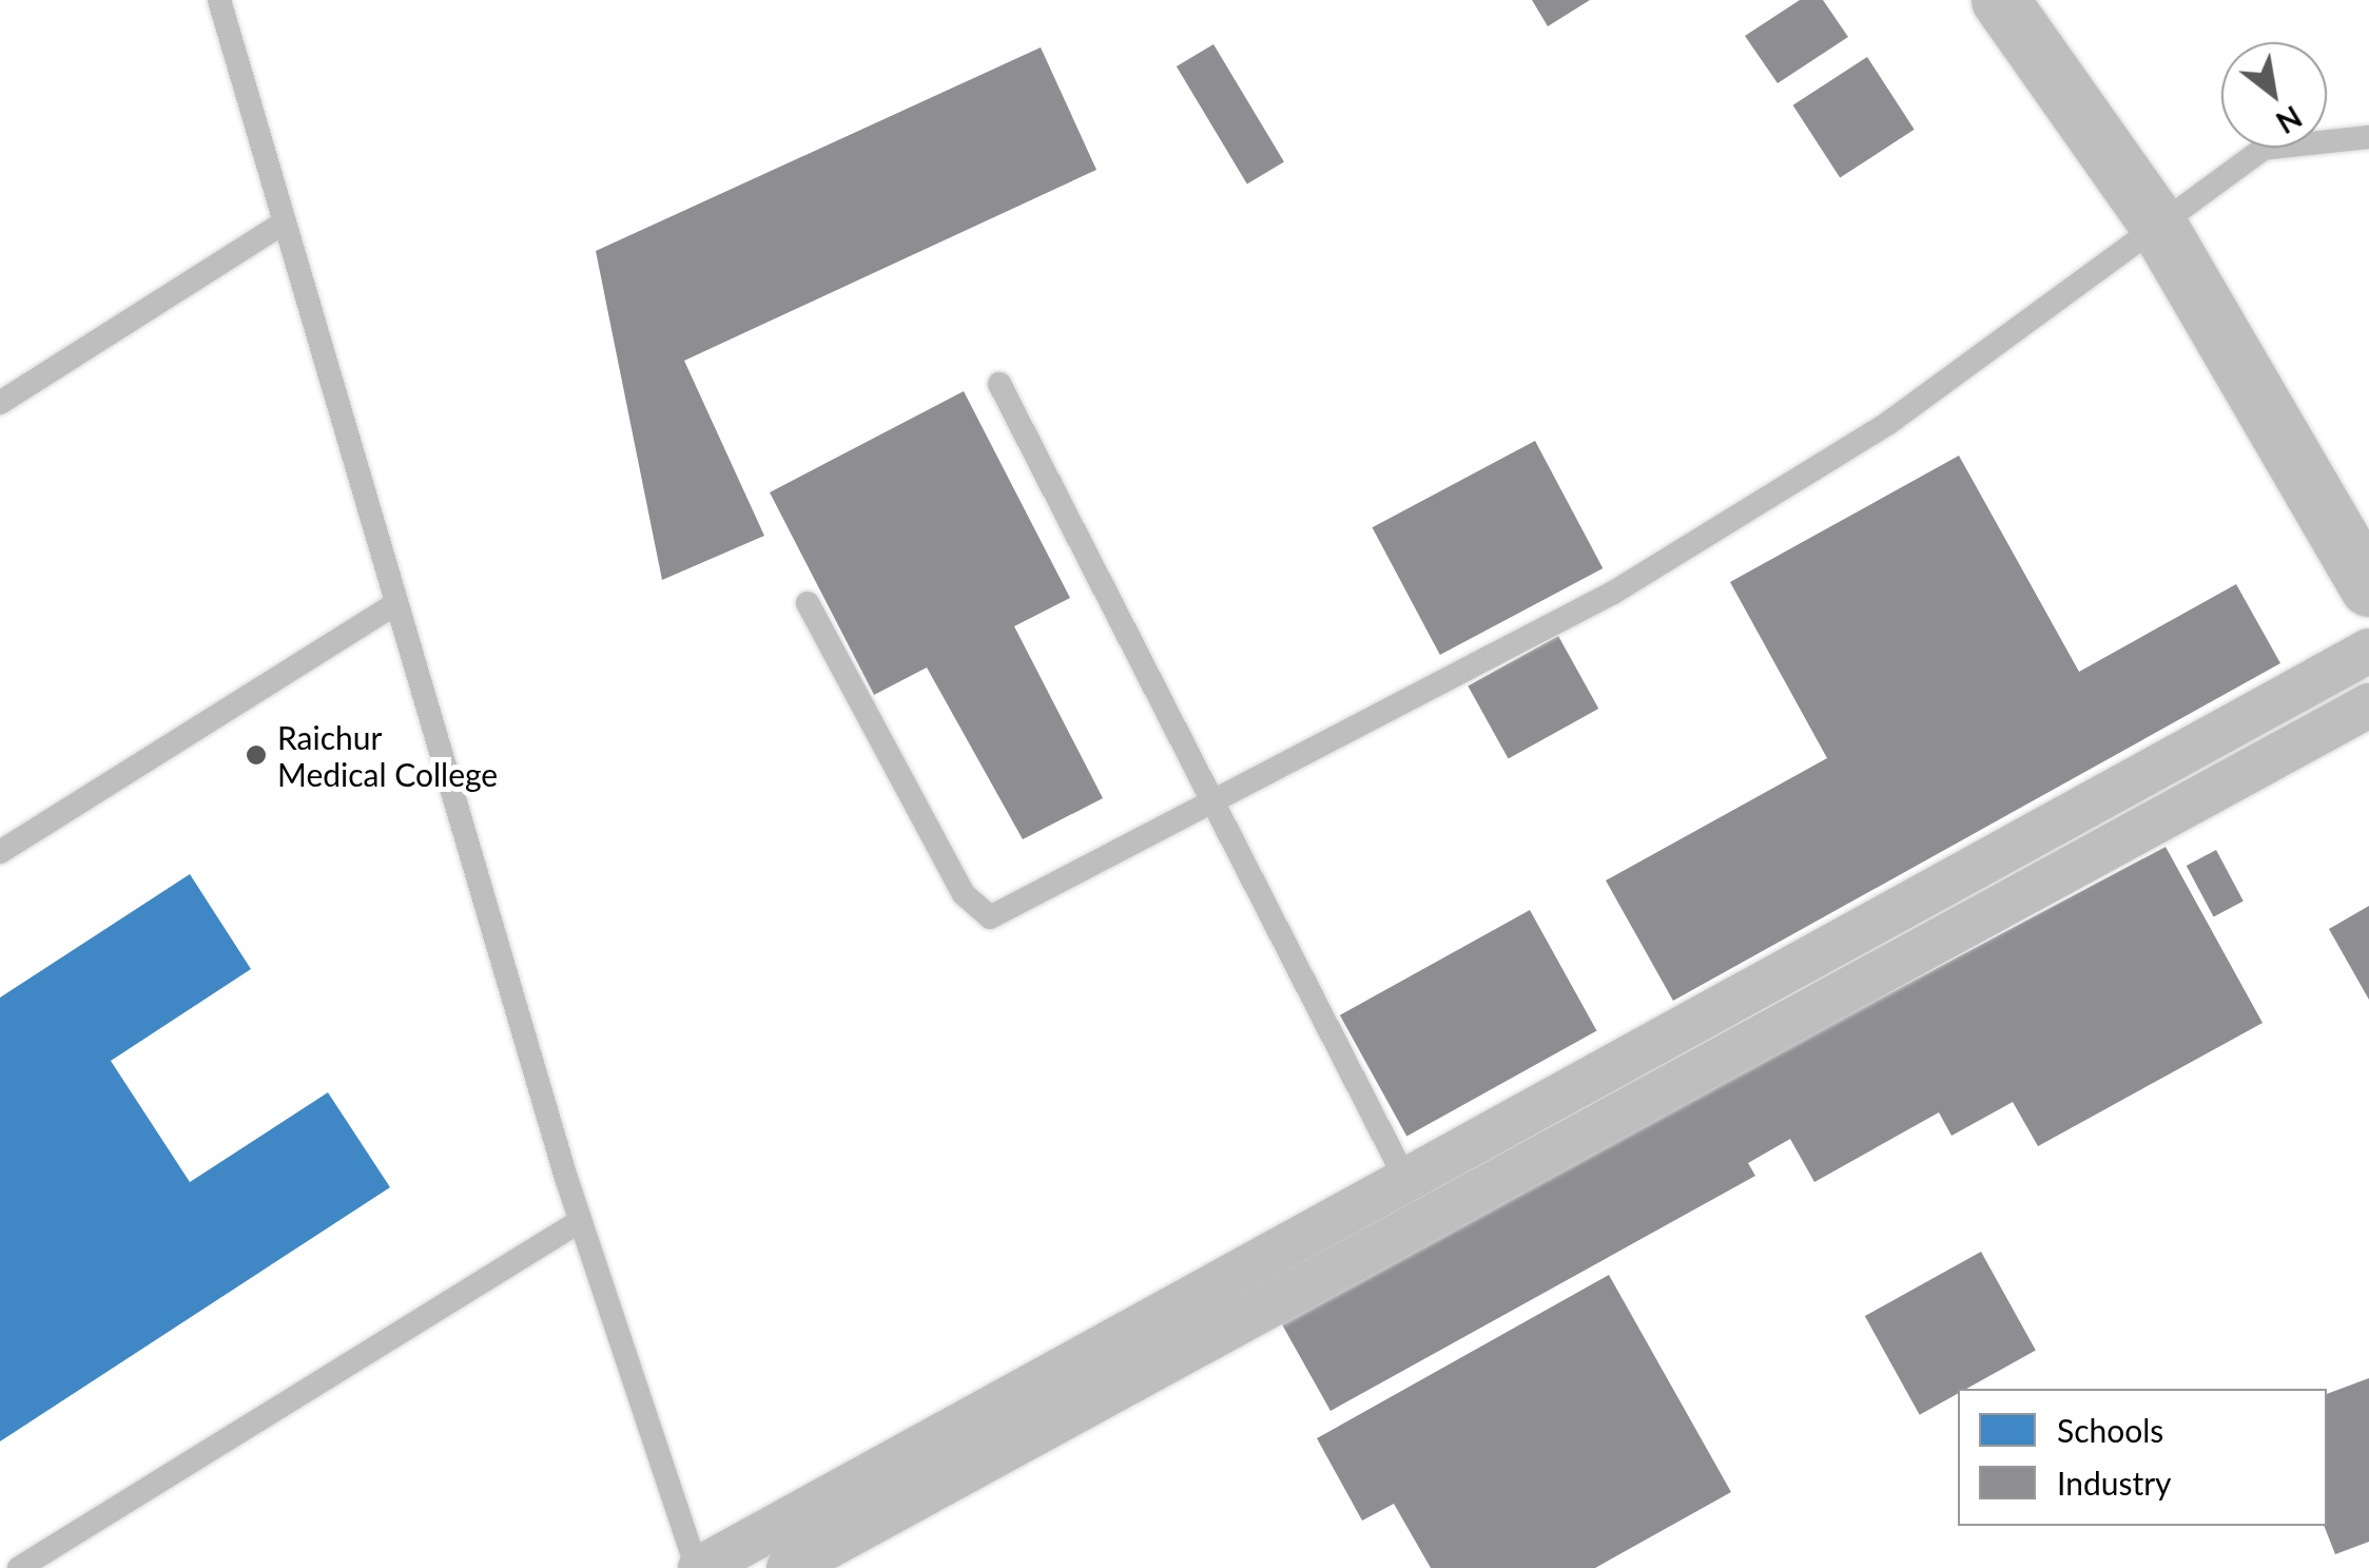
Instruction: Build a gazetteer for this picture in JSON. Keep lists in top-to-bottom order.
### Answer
{
  "places": ["Raichur Medical College"],
  "legend": ["Schools", "Industry"],
  "north": "bottom right"
}
